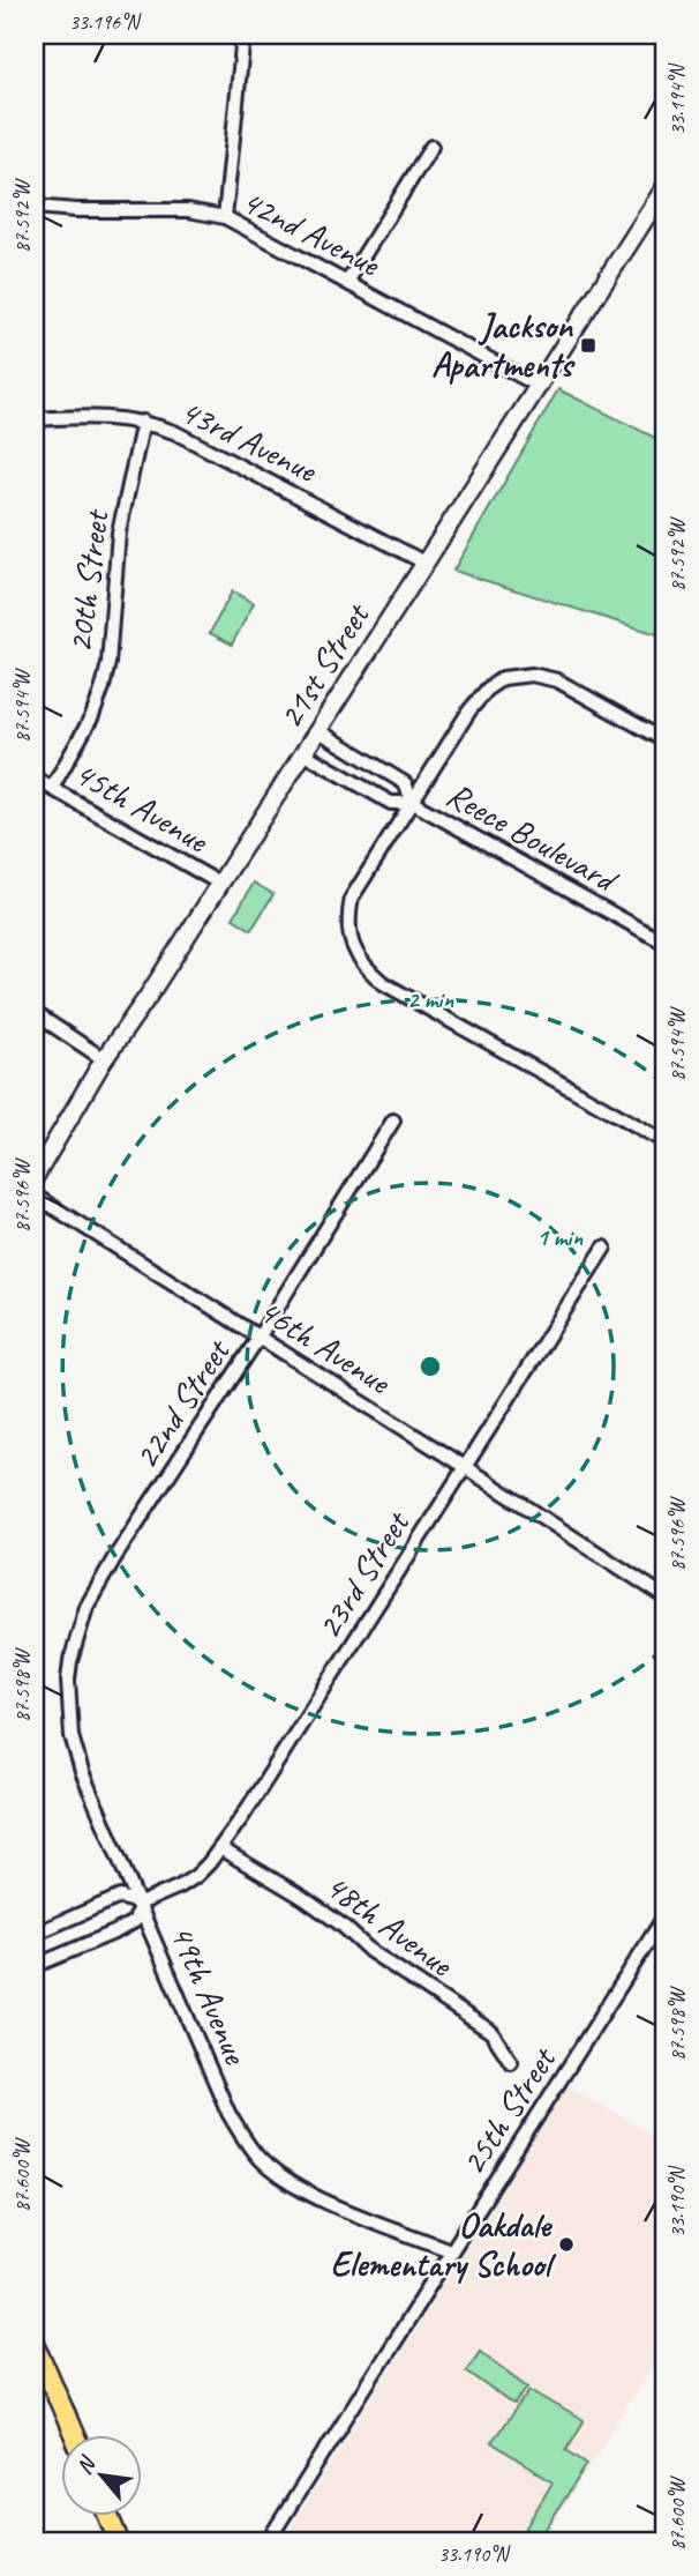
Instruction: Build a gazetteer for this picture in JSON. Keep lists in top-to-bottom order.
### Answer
{
  "streets": {
    "street": [
      "42nd Avenue",
      "43rd Avenue",
      "20th Street",
      "21st Street",
      "45th Avenue",
      "Reece Boulevard",
      "46th Avenue",
      "22nd Street",
      "23rd Street",
      "48th Avenue",
      "49th Avenue",
      "25th Street"
    ]
  },
  "crossings": [
    ["42nd Avenue", "21st Street"],
    ["43rd Avenue", "20th Street"],
    ["43rd Avenue", "21st Street"],
    ["20th Street", "45th Avenue"],
    ["21st Street", "45th Avenue"],
    ["21st Street", "Reece Boulevard"],
    ["46th Avenue", "22nd Street"],
    ["46th Avenue", "23rd Street"],
    ["22nd Street", "49th Avenue"],
    ["23rd Street", "48th Avenue"],
    ["23rd Street", "49th Avenue"],
    ["49th Avenue", "25th Street"]
  ],
  "places": {
    "transit": ["Jackson Apartments"],
    "other": ["Oakdale Elementary School"]
  },
  "north": "top left",
  "coordinates": [
    "33.196°N",
    "33.194°N",
    "87.592°W",
    "87.594°W",
    "87.596°W",
    "87.598°W",
    "87.600°W",
    "33.190°N"
  ],
  "rings": ["2 min", "1 min"]
}
